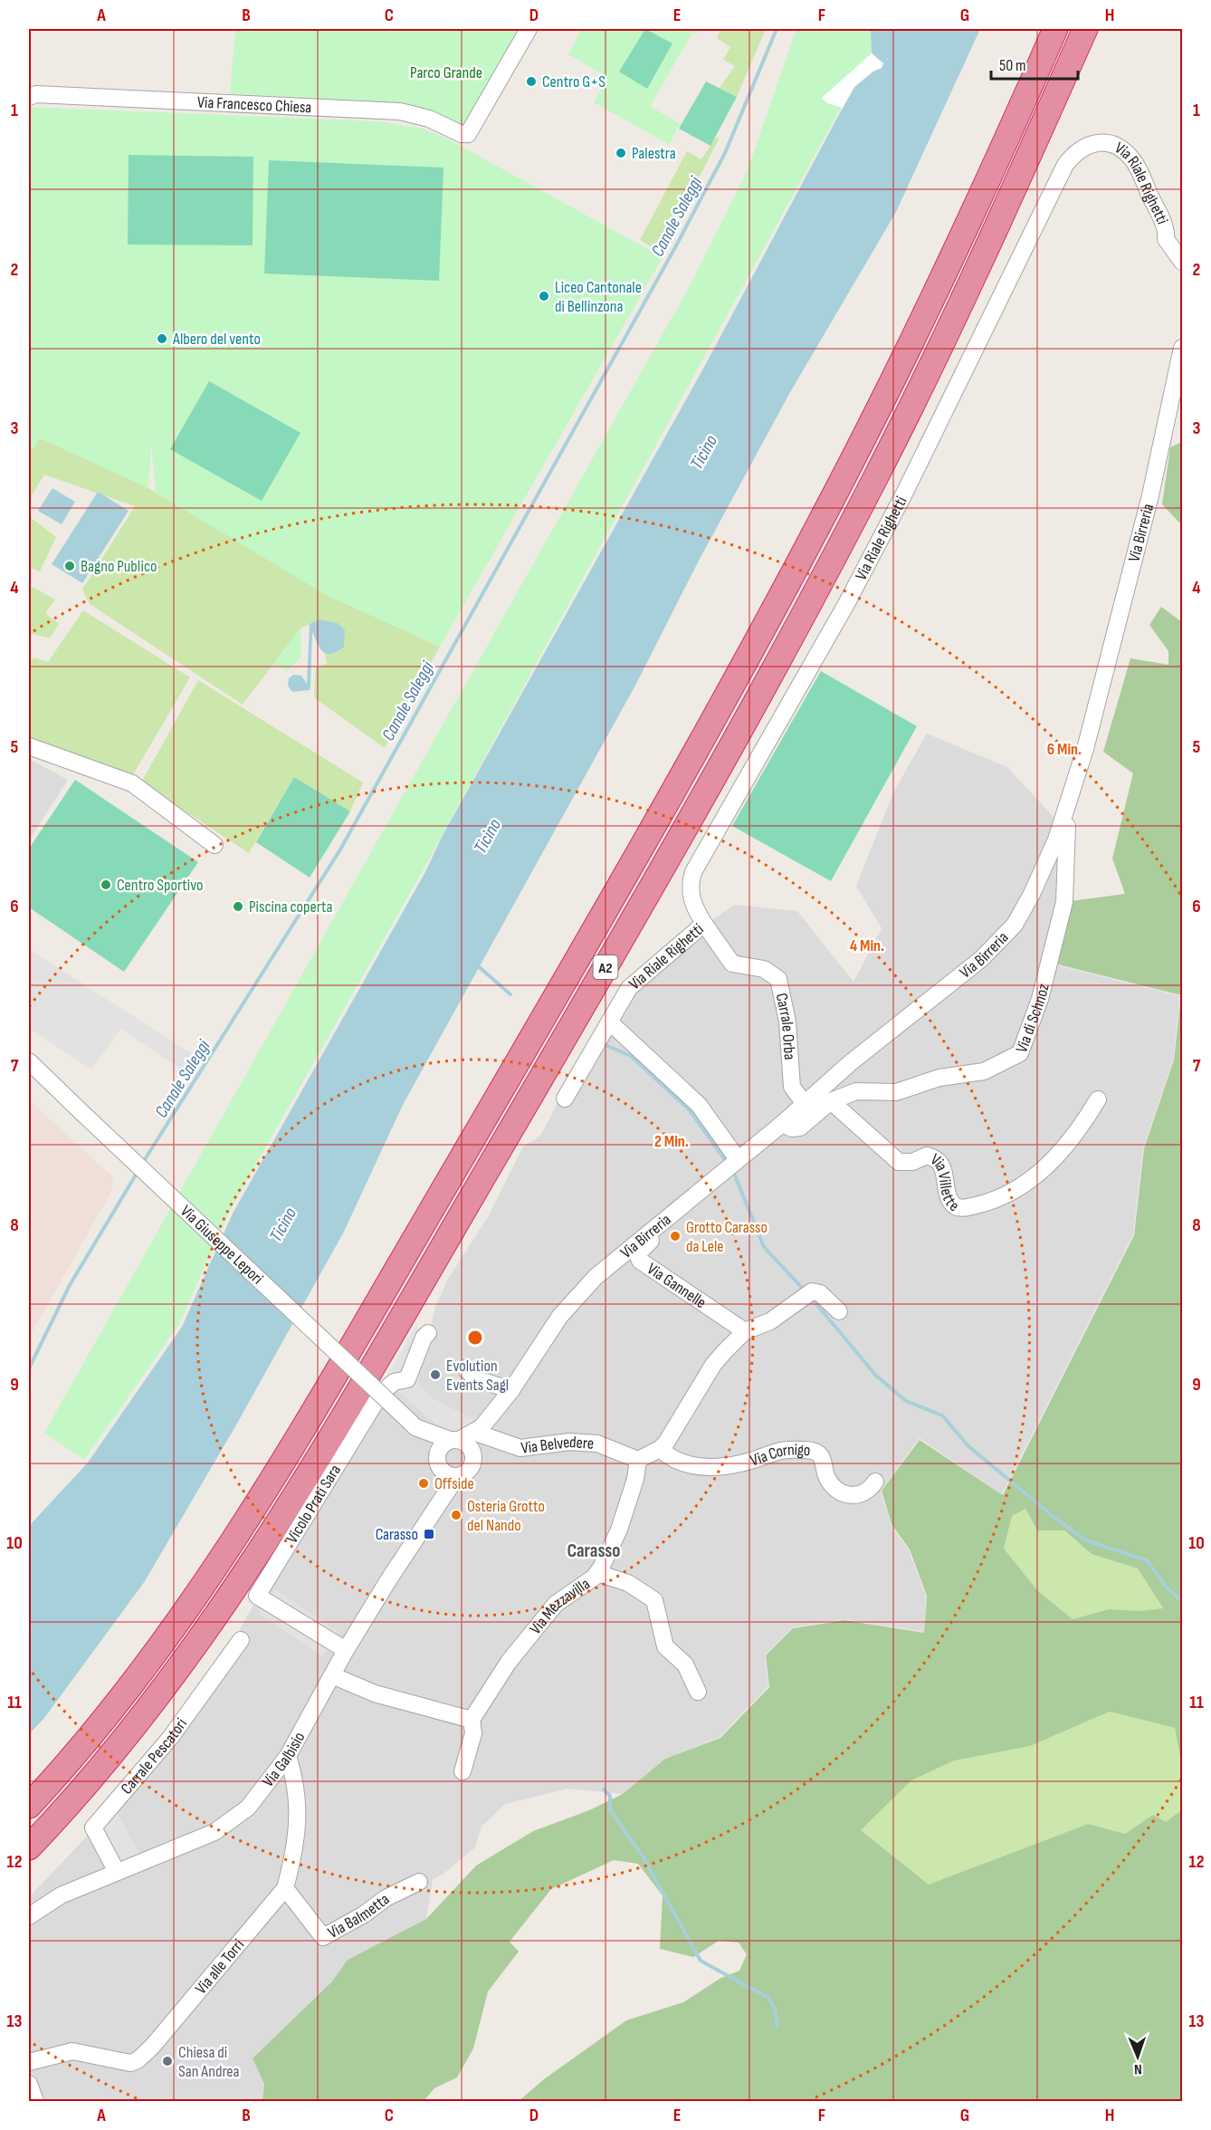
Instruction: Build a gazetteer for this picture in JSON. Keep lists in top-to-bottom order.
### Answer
{
  "streets": {
    "highway": ["A2"],
    "street": [
      "Via Francesco Chiesa",
      "Via Riale Righetti",
      "Via Birreria",
      "Via di Schnoz",
      "Carrale Orba",
      "Via Villette",
      "Via Giuseppe Lepori",
      "Via Gannelle",
      "Via Belvedere",
      "Via Cornigo",
      "Vicolo Prati Sara",
      "Via Mezzavilla",
      "Carrale Pescatori",
      "Via Galbisio",
      "Via Balmetta",
      "Via alle Torri"
    ]
  },
  "crossings": [
    ["Via Riale Righetti", "Carrale Orba"],
    ["Via Birreria", "Via di Schnoz"],
    ["Via Birreria", "Carrale Orba"],
    ["Via Birreria", "Via Giuseppe Lepori"],
    ["Via Birreria", "Via Gannelle"],
    ["Via Birreria", "Via Belvedere"],
    ["Via Birreria", "Via Galbisio"],
    ["Via di Schnoz", "Via Villette"],
    ["Via Giuseppe Lepori", "Via Galbisio"],
    ["Via Belvedere", "Via Mezzavilla"],
    ["Vicolo Prati Sara", "Via Galbisio"],
    ["Carrale Pescatori", "Via Galbisio"],
    ["Via Galbisio", "Via alle Torri"],
    ["Via Balmetta", "Via alle Torri"]
  ],
  "districts": ["Carasso"],
  "water": ["Canale Saleggi", "Ticino"],
  "parks": ["Parco Grande"],
  "places": {
    "other": [
      "Centro G+S",
      "Palestra",
      "Liceo Cantonale di Bellinzona",
      "Albero del vento",
      "Bagno Publico",
      "Centro Sportivo",
      "Piscina coperta",
      "Grotto Carasso da Lele",
      "Evolution Events Sagl",
      "Offside",
      "Osteria Grotto del Nando",
      "Chiesa di San Andrea"
    ],
    "transit": ["Carasso"]
  },
  "scale_bar": "50 m",
  "north": "bottom",
  "grid": {
    "columns": [
      "A",
      "B",
      "C",
      "D",
      "E",
      "F",
      "G",
      "H"
    ],
    "rows": [
      "1",
      "2",
      "3",
      "4",
      "5",
      "6",
      "7",
      "8",
      "9",
      "10",
      "11",
      "12",
      "13"
    ]
  },
  "rings": ["6 Min.", "4 Min.", "2 Min."]
}
